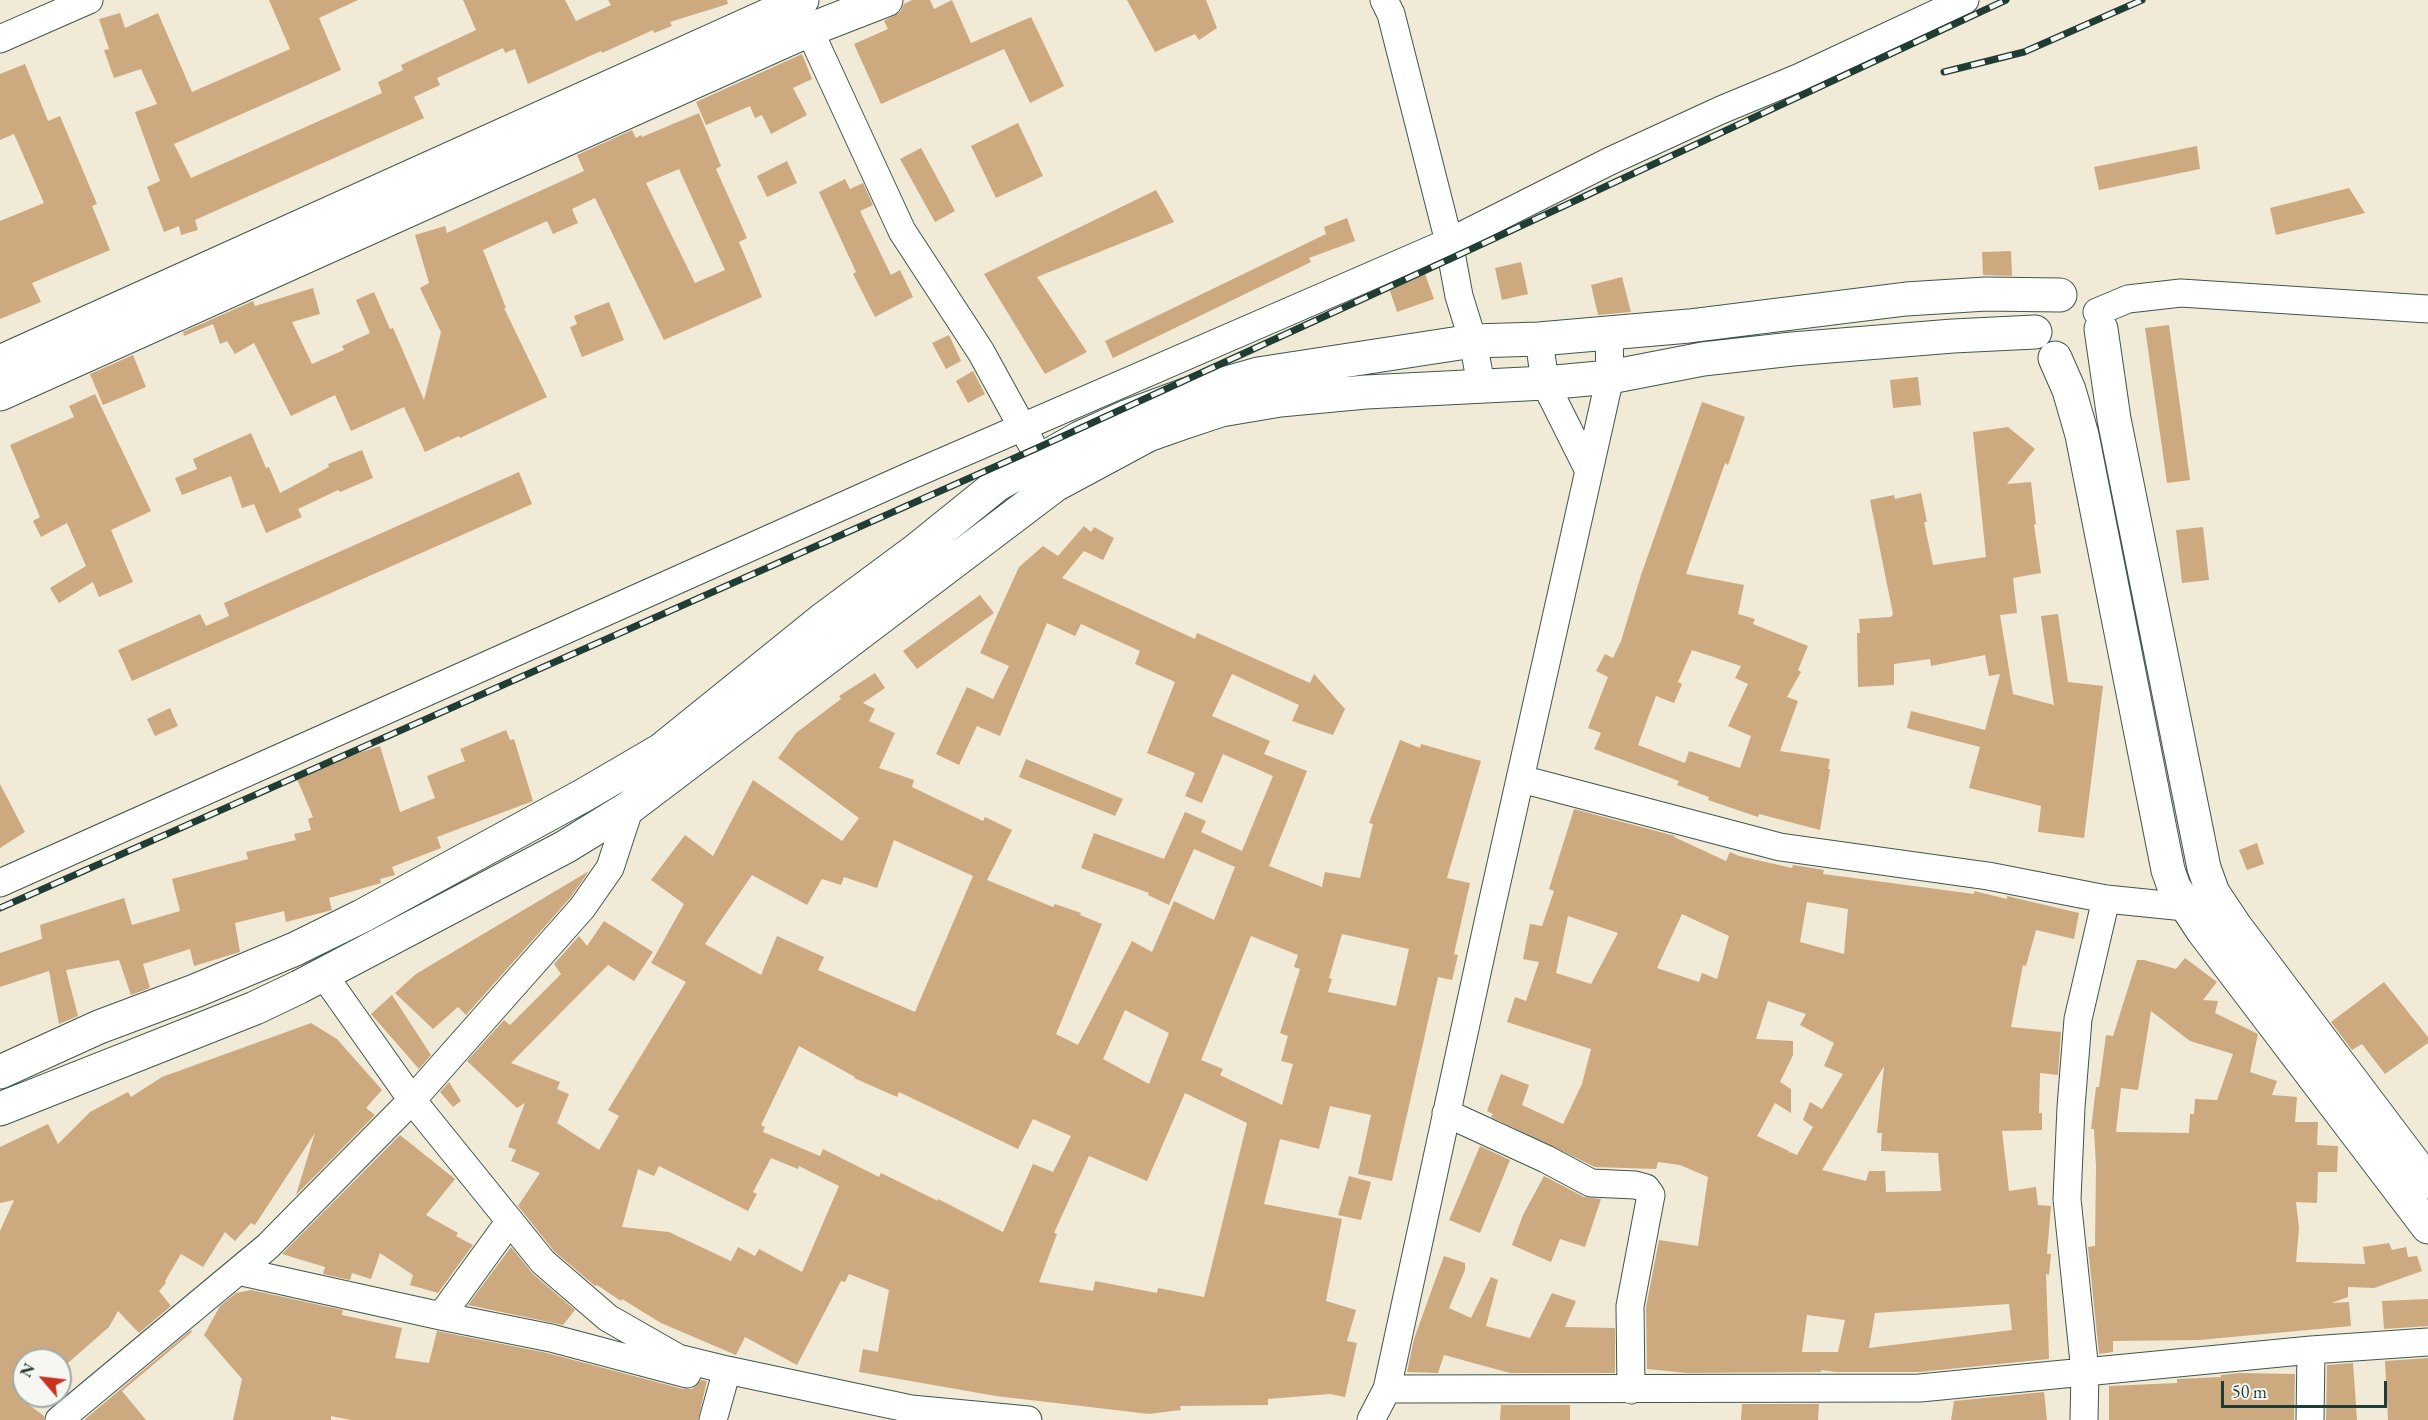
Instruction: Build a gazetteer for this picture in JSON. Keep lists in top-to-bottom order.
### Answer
{
  "scale_bar": "50 m",
  "north": "top left"
}
